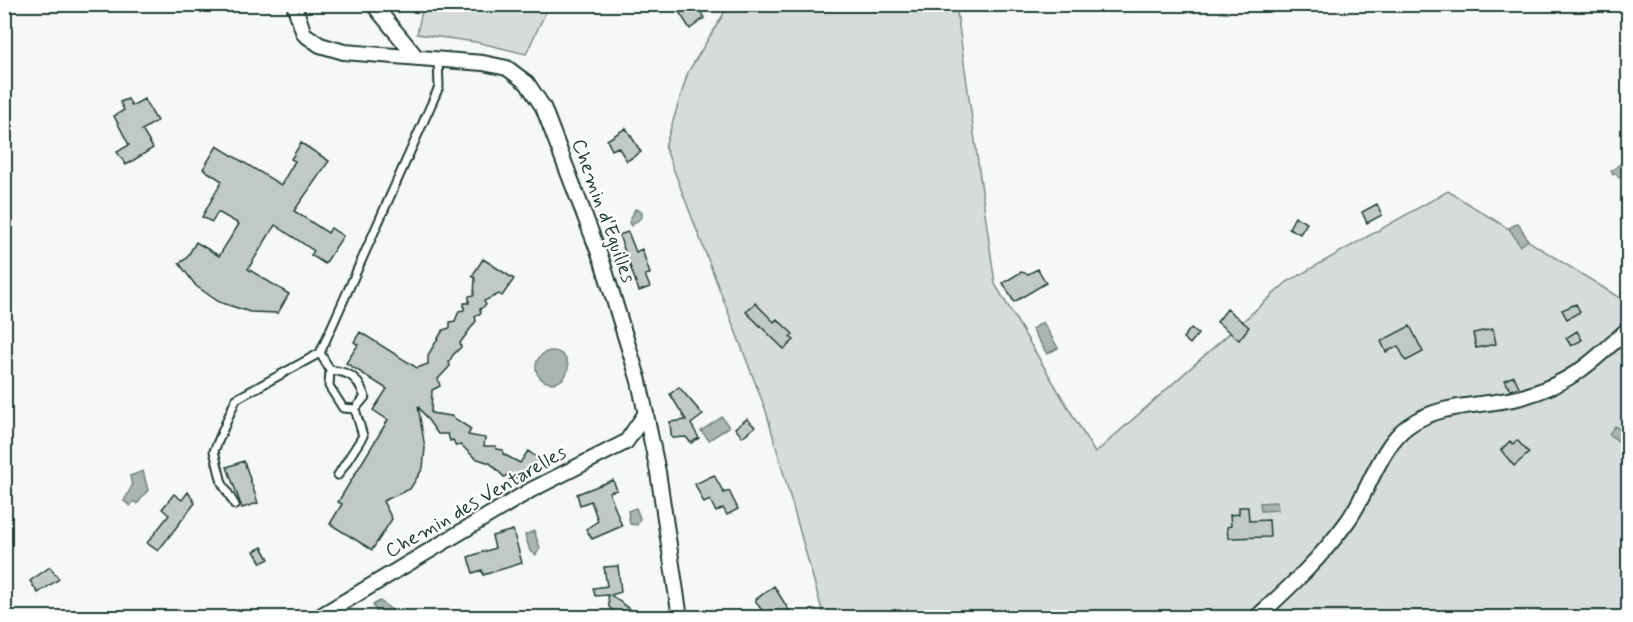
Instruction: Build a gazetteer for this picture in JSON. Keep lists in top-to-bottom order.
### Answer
{
  "streets": {
    "street": ["Chemin d'Eguilles", "Chemin des Ventarelles"]
  },
  "crossings": [
    ["Chemin d'Eguilles", "Chemin des Ventarelles"]
  ]
}
